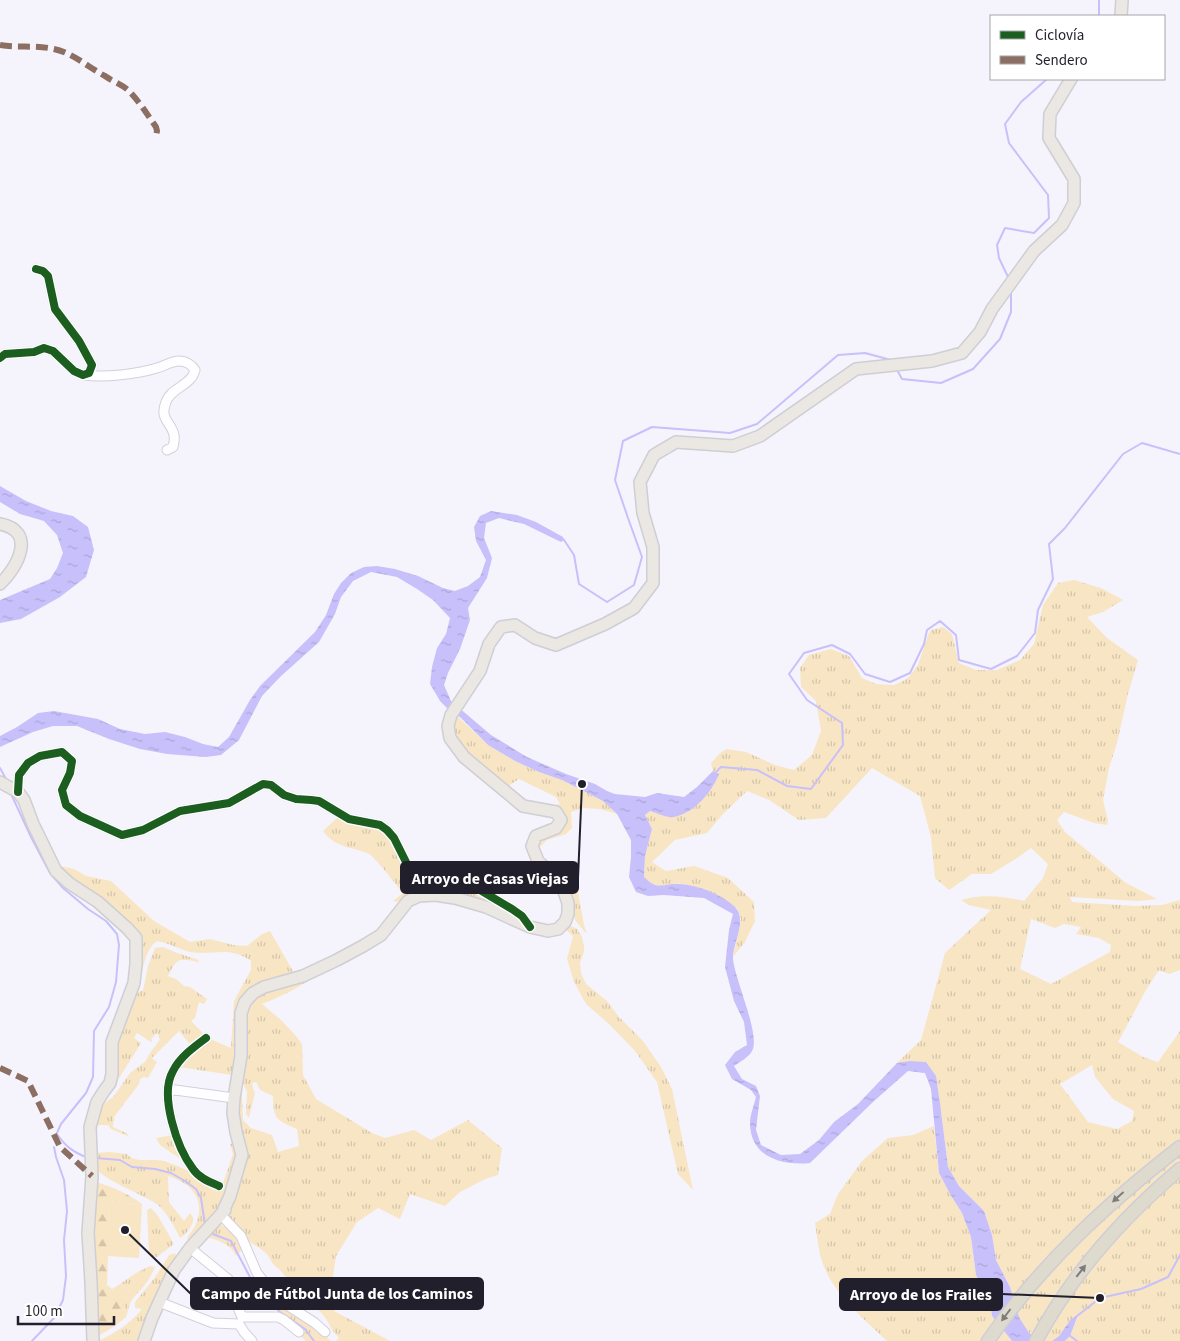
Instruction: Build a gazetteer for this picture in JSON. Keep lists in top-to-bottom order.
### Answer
{
  "places": ["Arroyo de Casas Viejas", "Campo de Fútbol Junta de los Caminos", "Arroyo de los Frailes"],
  "legend": ["Ciclovía", "Sendero"],
  "scale_bar": "100 m"
}
